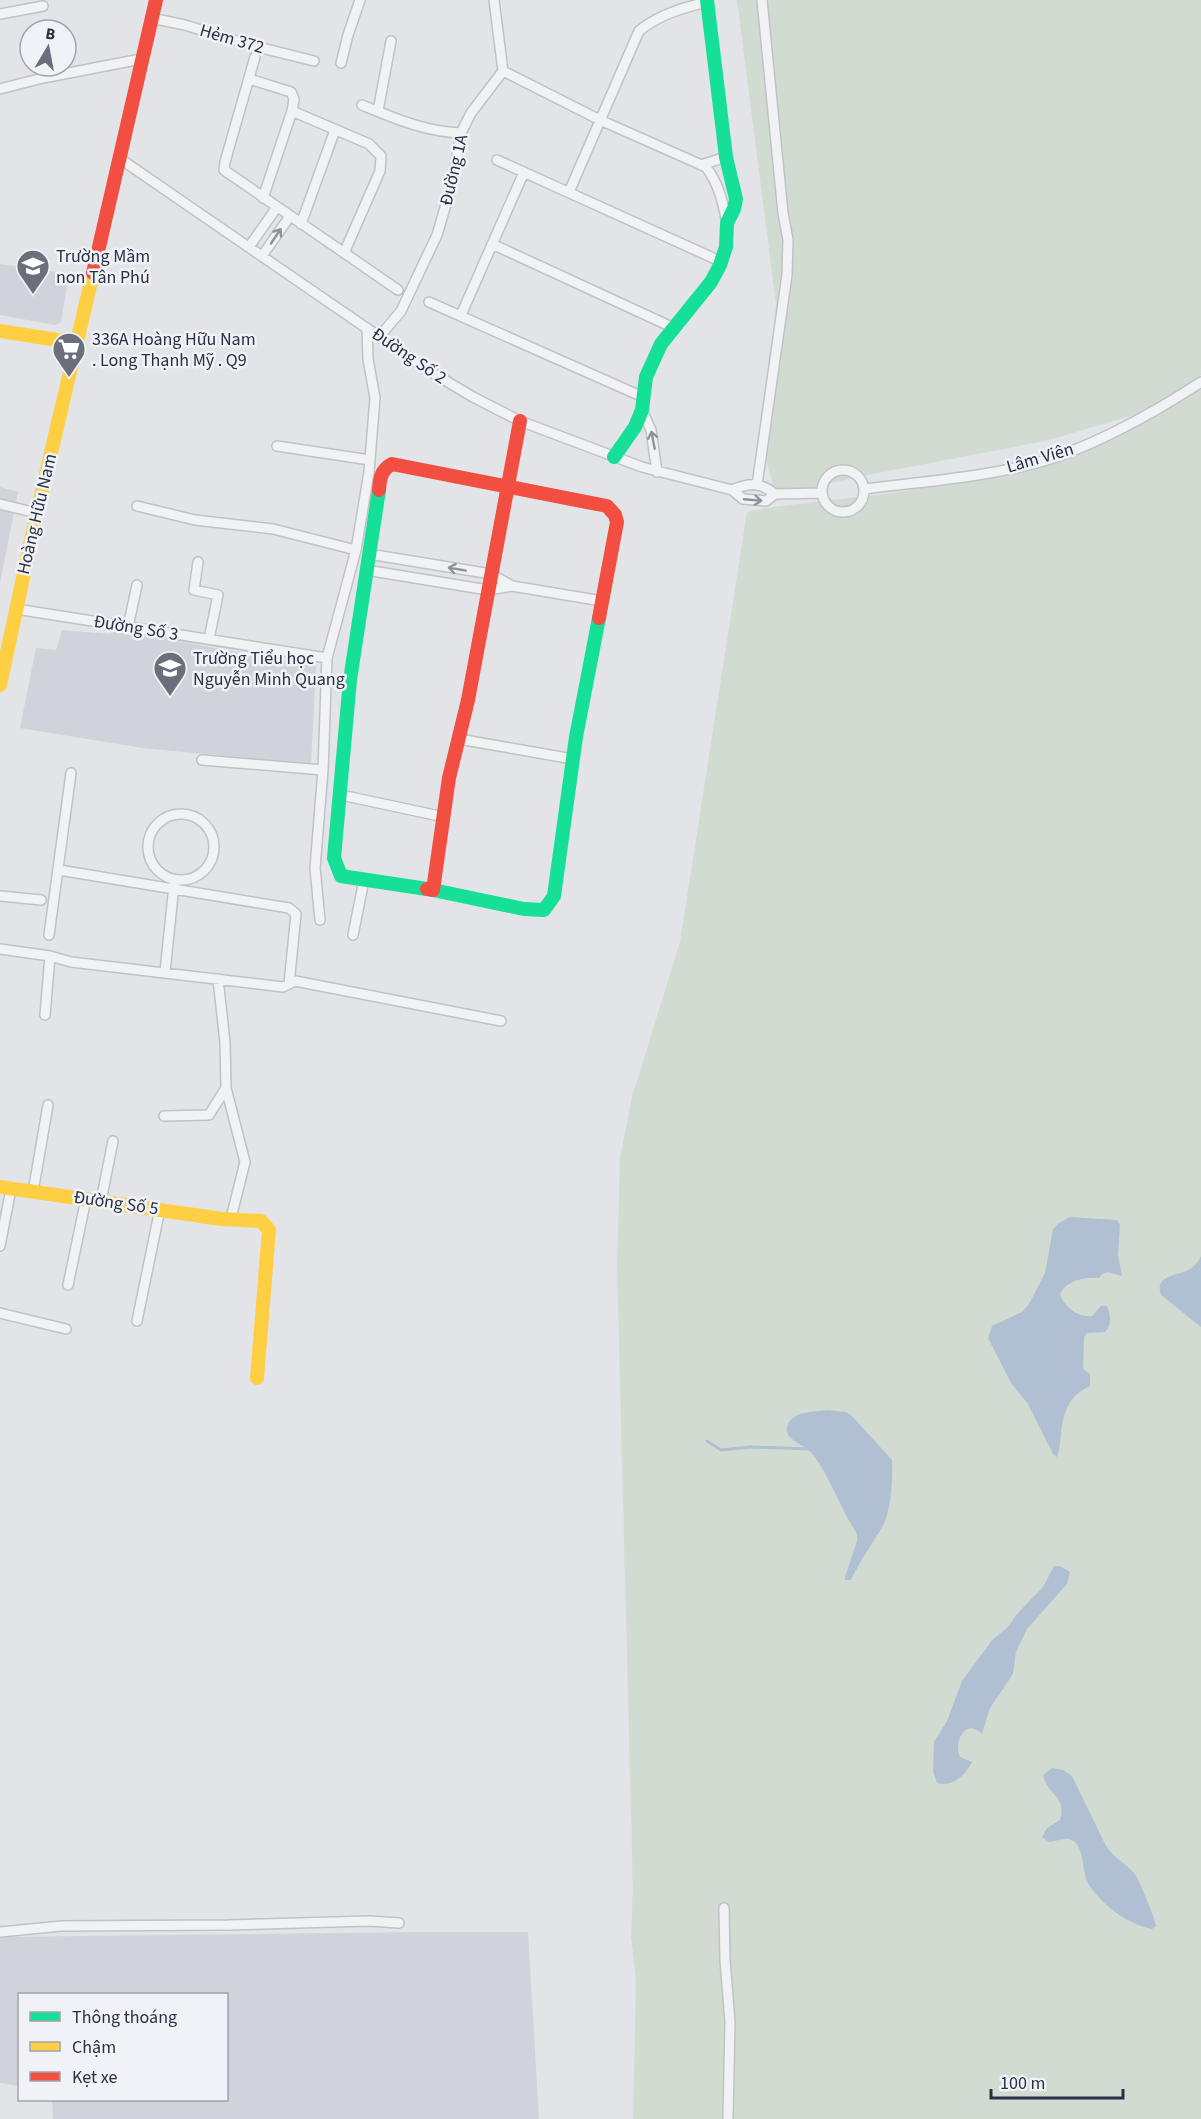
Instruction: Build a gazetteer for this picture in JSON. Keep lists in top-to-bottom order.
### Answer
{
  "streets": {
    "street": [
      "Hẻm 372",
      "Đường 1A",
      "Đường Số 2",
      "Lâm Viên",
      "Hoàng Hữu Nam",
      "Đường Số 3",
      "Đường Số 5"
    ]
  },
  "crossings": [
    ["Đường 1A", "Đường Số 2"],
    ["Đường Số 2", "Hoàng Hữu Nam"],
    ["Hoàng Hữu Nam", "Đường Số 3"]
  ],
  "places": {
    "school or university": ["Trường Mầm non Tân Phú", "Trường Tiểu học Nguyễn Minh Quang"],
    "supermarket": ["336A Hoàng Hữu Nam . Long Thạnh Mỹ . Q9"]
  },
  "legend": ["Thông thoáng", "Chậm", "Kẹt xe"],
  "scale_bar": "100 m",
  "north": "top"
}
